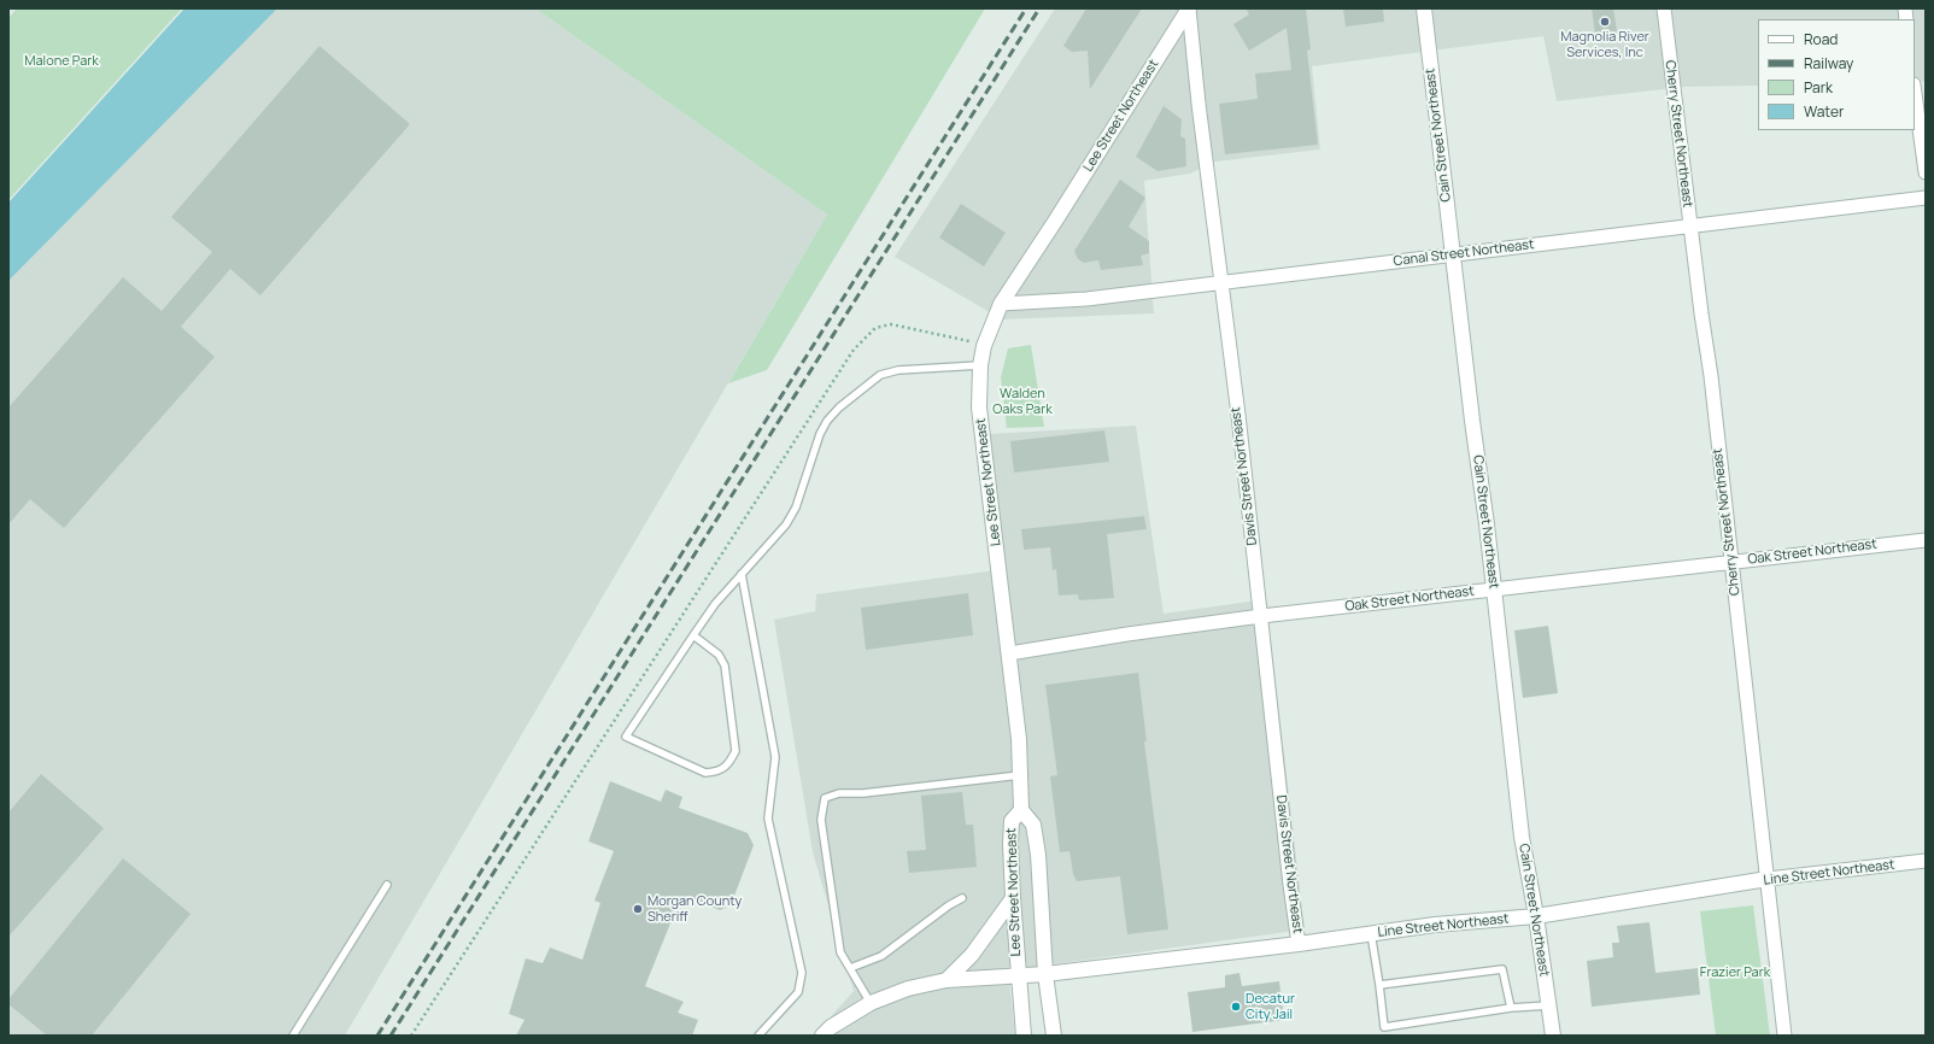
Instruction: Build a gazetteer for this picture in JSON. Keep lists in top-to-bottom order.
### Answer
{
  "streets": {
    "street": [
      "Lee Street Northeast",
      "Cherry Street Northeast",
      "Cain Street Northeast",
      "Canal Street Northeast",
      "Davis Street Northeast",
      "Oak Street Northeast",
      "Line Street Northeast"
    ]
  },
  "crossings": [
    ["Lee Street Northeast", "Canal Street Northeast"],
    ["Lee Street Northeast", "Davis Street Northeast"],
    ["Lee Street Northeast", "Oak Street Northeast"],
    ["Lee Street Northeast", "Line Street Northeast"],
    ["Cherry Street Northeast", "Canal Street Northeast"],
    ["Cherry Street Northeast", "Oak Street Northeast"],
    ["Cherry Street Northeast", "Line Street Northeast"],
    ["Cain Street Northeast", "Canal Street Northeast"],
    ["Cain Street Northeast", "Oak Street Northeast"],
    ["Cain Street Northeast", "Line Street Northeast"],
    ["Canal Street Northeast", "Davis Street Northeast"],
    ["Davis Street Northeast", "Oak Street Northeast"],
    ["Davis Street Northeast", "Line Street Northeast"]
  ],
  "parks": ["Malone Park", "Walden Oaks Park", "Frazier Park"],
  "places": ["Magnolia River Services, Inc", "Morgan County Sheriff", "Decatur City Jail"],
  "legend": [
    "Road",
    "Railway",
    "Park",
    "Water"
  ]
}
